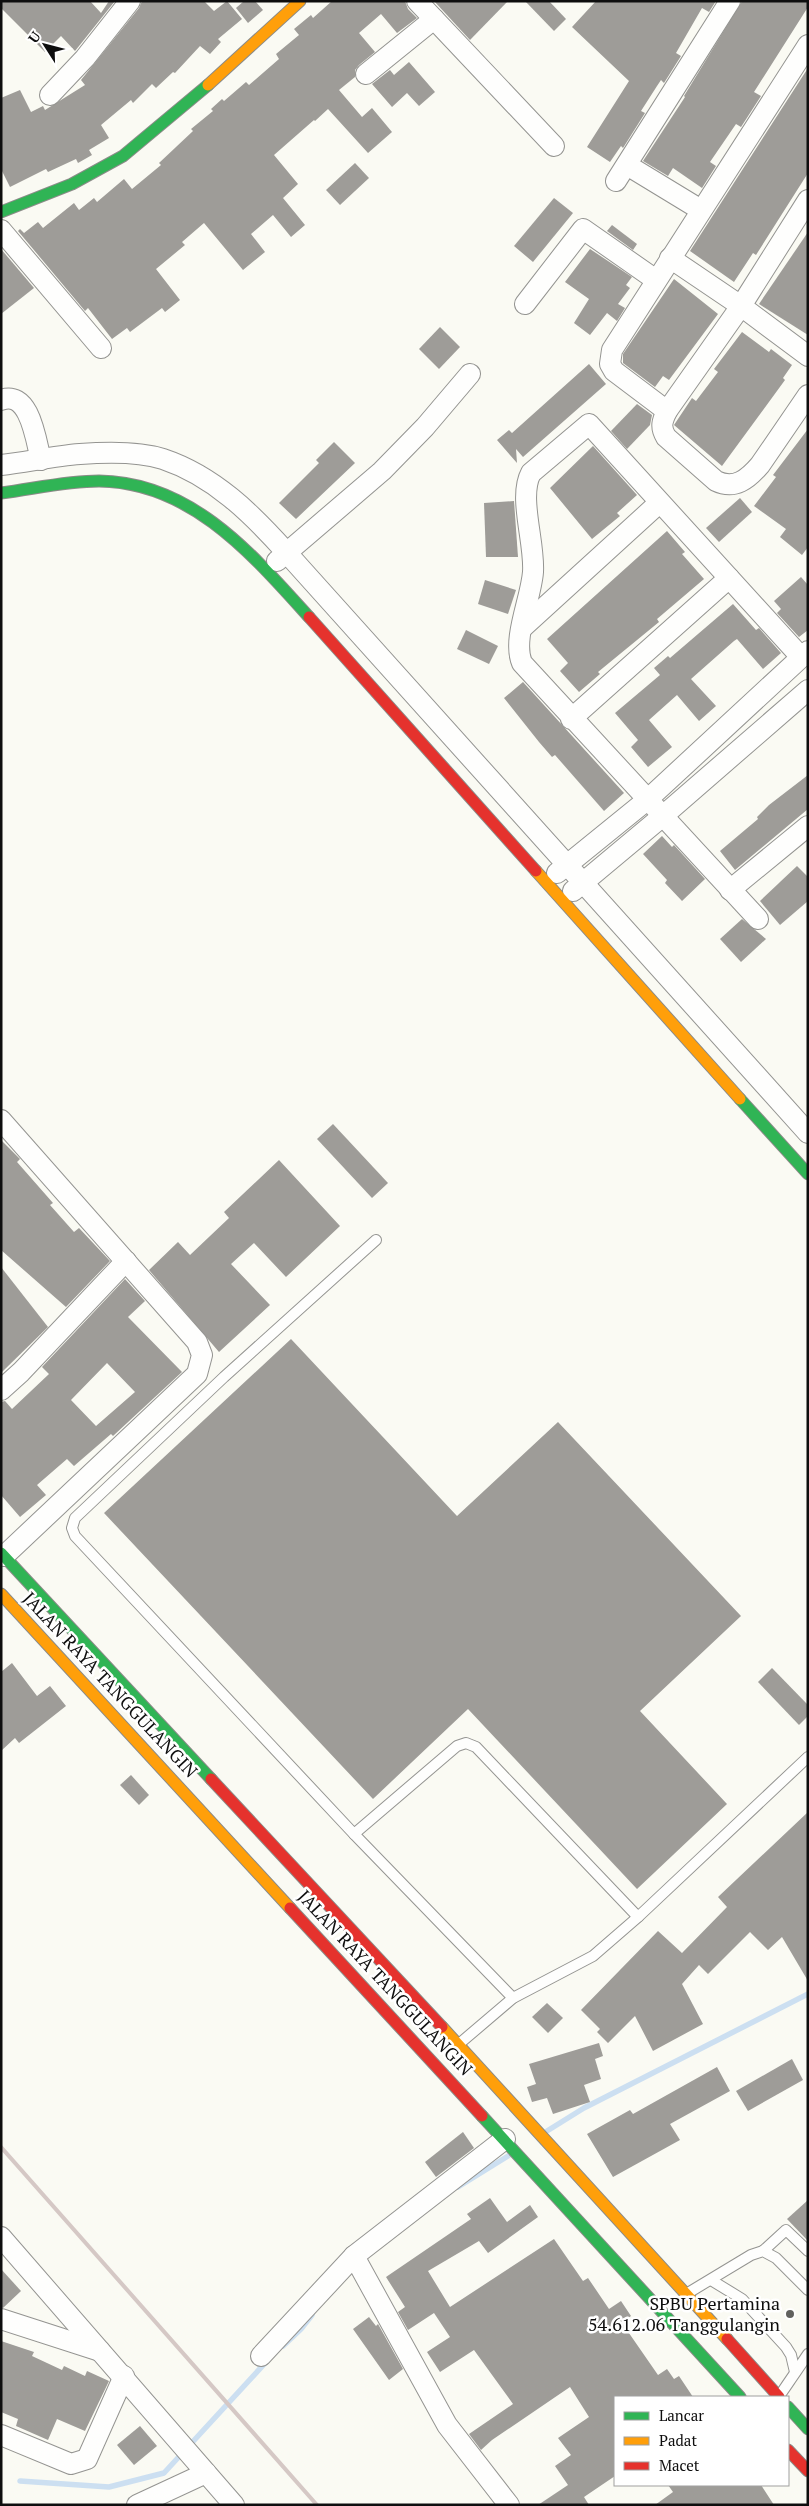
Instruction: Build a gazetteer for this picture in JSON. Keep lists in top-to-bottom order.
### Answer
{
  "streets": {
    "main road": ["JALAN RAYA TANGGULANGIN"]
  },
  "places": ["SPBU Pertamina 54.612.06 Tanggulangin"],
  "legend": ["Lancar", "Padat", "Macet"],
  "north": "top left"
}
